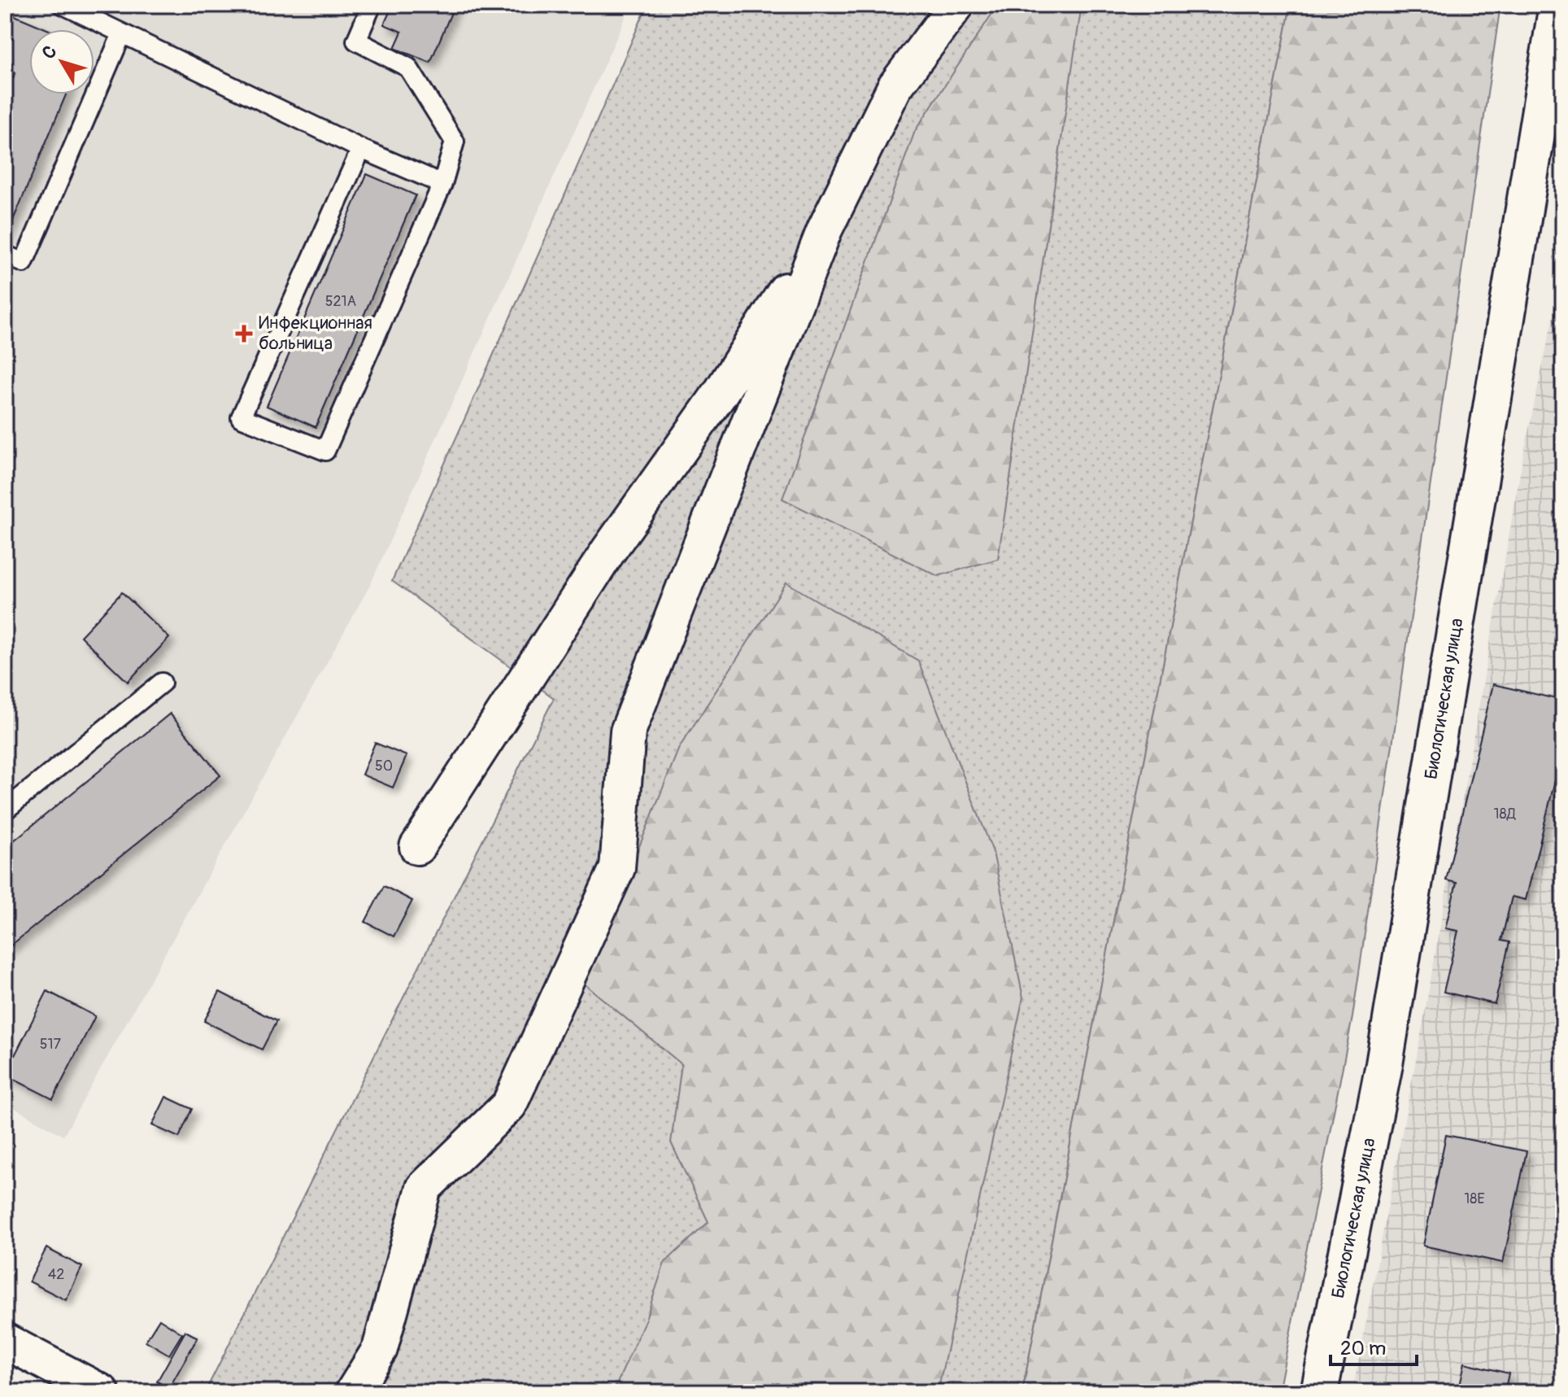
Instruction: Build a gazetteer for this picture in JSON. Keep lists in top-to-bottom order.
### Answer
{
  "streets": {
    "street": ["Биологическая улица"]
  },
  "places": {
    "health": ["Инфекционная больница"]
  },
  "house_numbers": [
    "521А",
    "50",
    "18Д",
    "517",
    "18Е",
    "42"
  ],
  "scale_bar": "20 m",
  "north": "top left"
}
